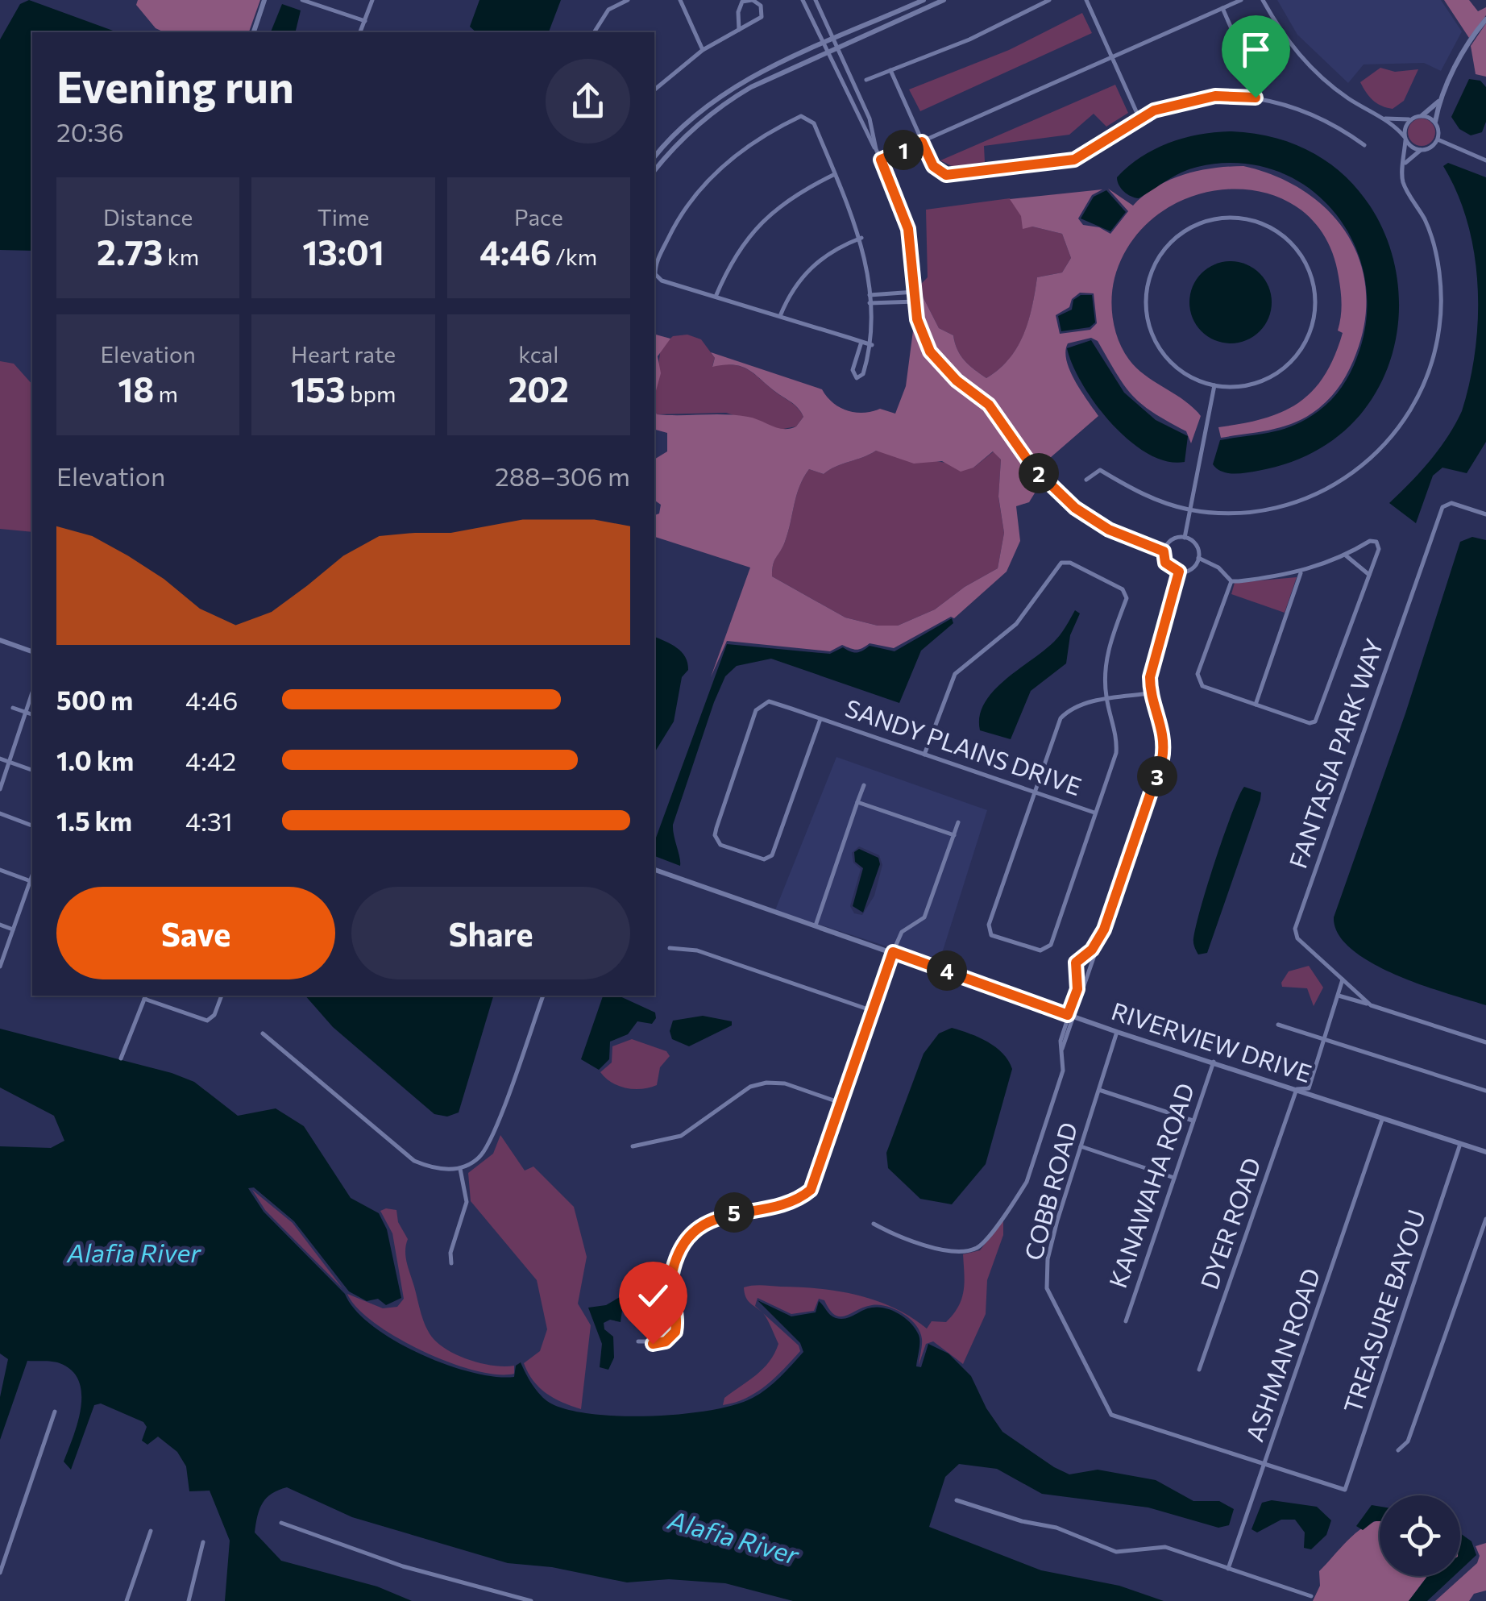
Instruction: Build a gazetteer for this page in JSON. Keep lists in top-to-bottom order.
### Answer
{
  "streets": {
    "street": [
      "SANDY PLAINS DRIVE",
      "FANTASIA PARK WAY",
      "RIVERVIEW DRIVE",
      "KANAWAHA ROAD",
      "COBB ROAD",
      "DYER ROAD",
      "TREASURE BAYOU",
      "ASHMAN ROAD"
    ]
  },
  "crossings": [
    ["RIVERVIEW DRIVE", "KANAWAHA ROAD"],
    ["RIVERVIEW DRIVE", "COBB ROAD"],
    ["RIVERVIEW DRIVE", "DYER ROAD"],
    ["RIVERVIEW DRIVE", "TREASURE BAYOU"],
    ["RIVERVIEW DRIVE", "ASHMAN ROAD"],
    ["COBB ROAD", "TREASURE BAYOU"],
    ["COBB ROAD", "ASHMAN ROAD"],
    ["TREASURE BAYOU", "ASHMAN ROAD"]
  ],
  "water": ["Alafia River"],
  "page": {
    "heading": ["Evening run", "20:36"],
    "pins": [
      "1",
      "2",
      "3",
      "4",
      "5"
    ],
    "stats": [
      ["Distance", "2.73 km"],
      ["Time", "13:01"],
      ["Pace", "4:46 /km"],
      ["Elevation", "18 m"],
      ["Heart rate", "153 bpm"],
      ["kcal", "202"]
    ],
    "chart": ["Elevation", "288–306 m"],
    "list": [
      {
        "name": "500 m",
        "note": "4:46"
      },
      {
        "name": "1.0 km",
        "note": "4:42"
      },
      {
        "name": "1.5 km",
        "note": "4:31"
      }
    ],
    "buttons": ["Save", "Share"]
  }
}
